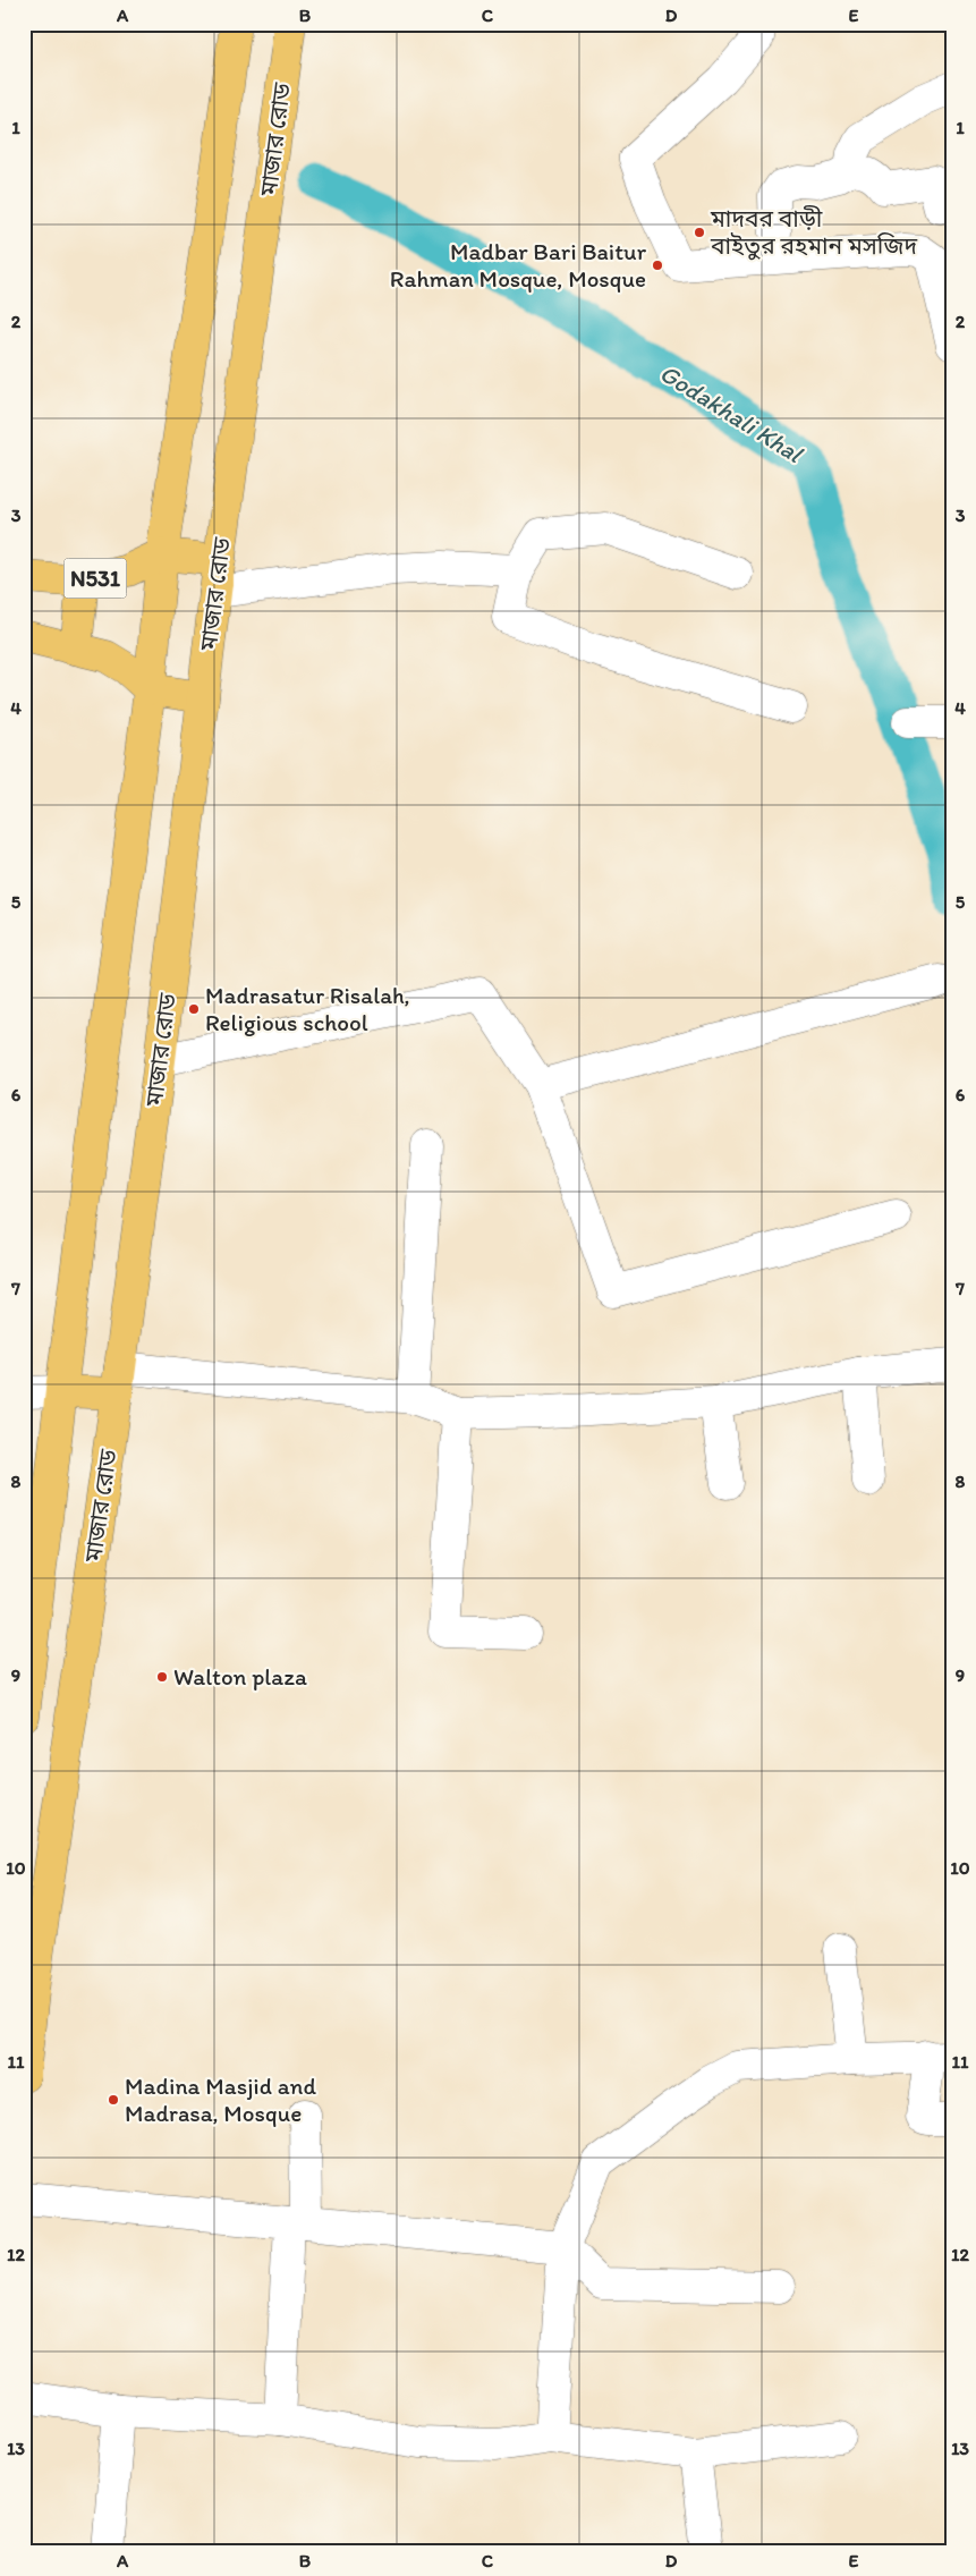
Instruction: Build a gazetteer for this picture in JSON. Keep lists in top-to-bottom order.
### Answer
{
  "streets": {
    "main road": ["মাজার রোড", "N531"]
  },
  "water": ["Godakhali Khal"],
  "places": [
    "মাদবর বাড়ী বাইতুর রহমান মসজিদ",
    "Madbar Bari Baitur Rahman Mosque, Mosque",
    "Madrasatur Risalah, Religious school",
    "Walton plaza",
    "Madina Masjid and Madrasa, Mosque"
  ],
  "grid": {
    "columns": [
      "A",
      "B",
      "C",
      "D",
      "E"
    ],
    "rows": [
      "1",
      "2",
      "3",
      "4",
      "5",
      "6",
      "7",
      "8",
      "9",
      "10",
      "11",
      "12",
      "13"
    ]
  }
}
